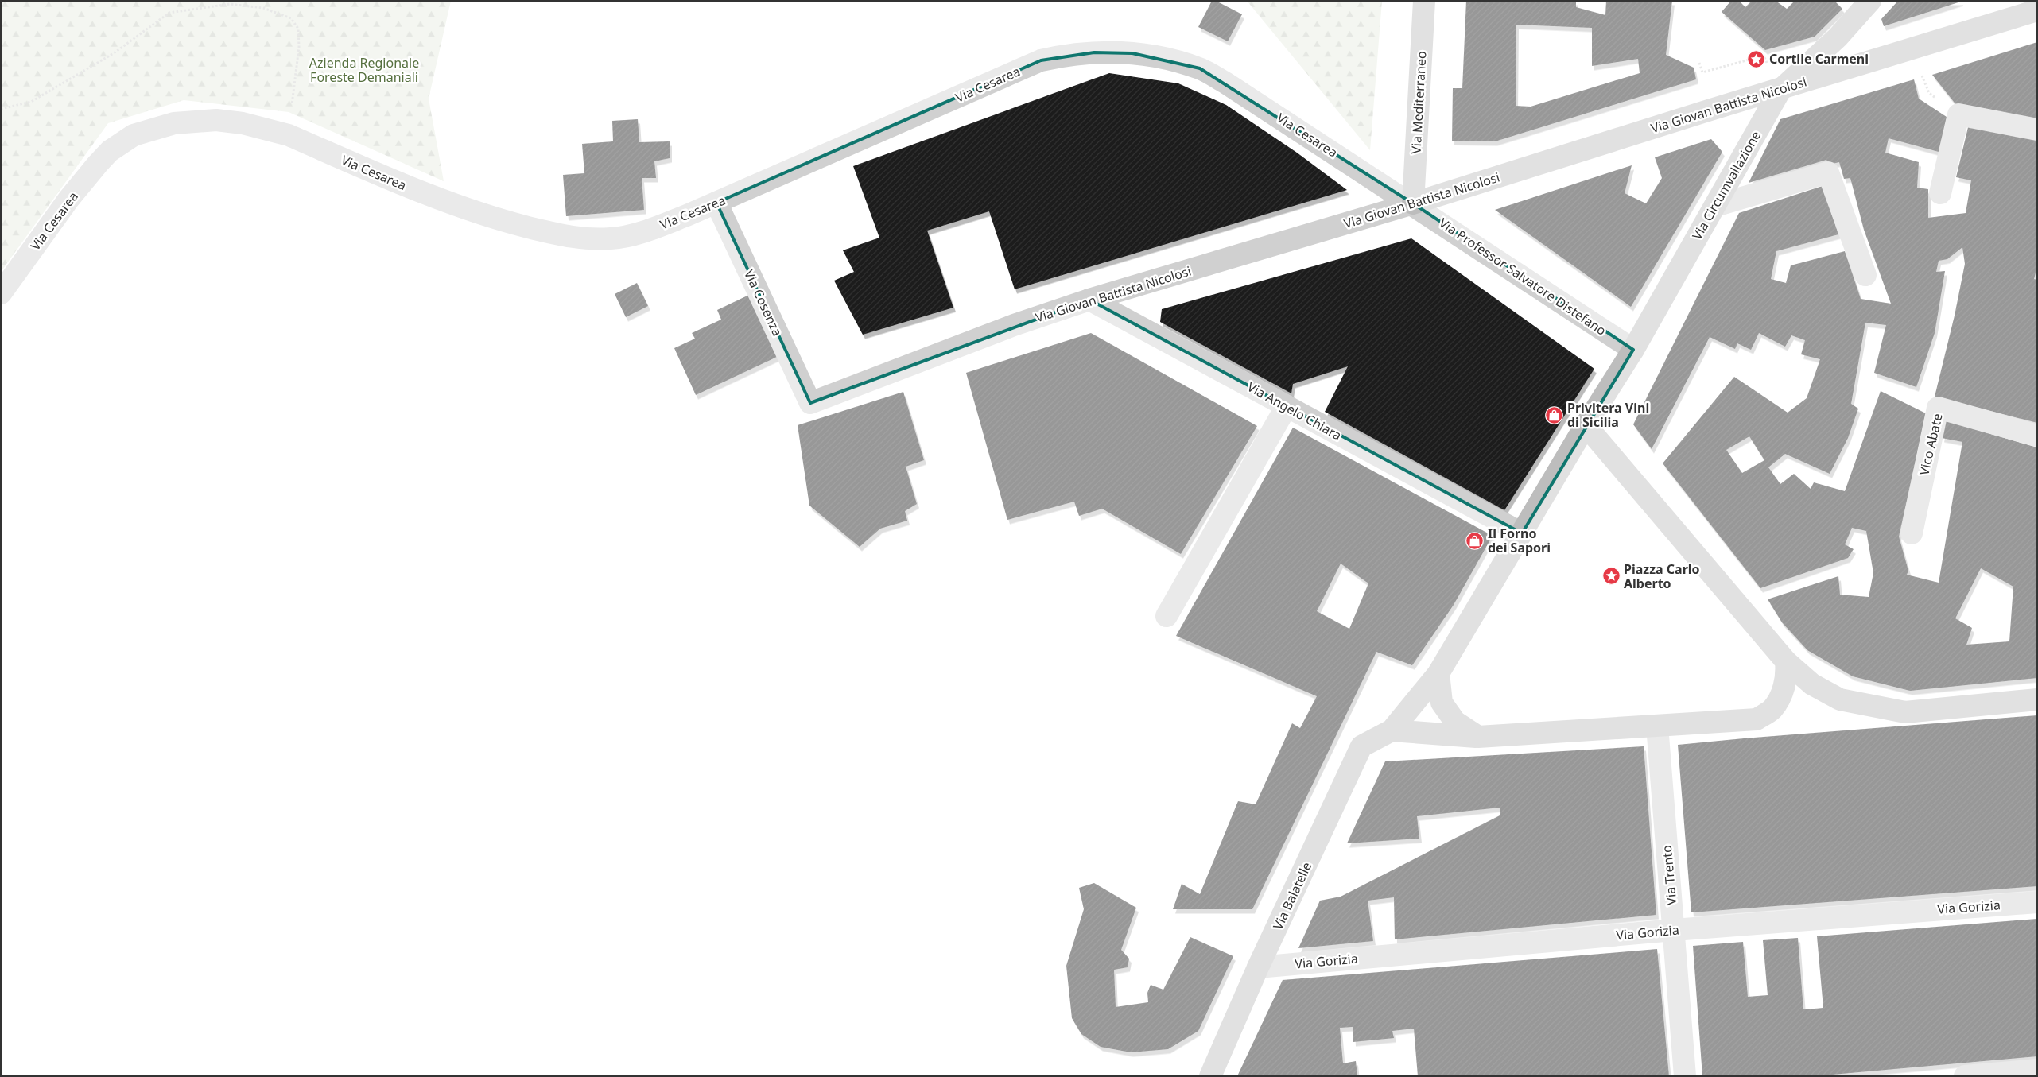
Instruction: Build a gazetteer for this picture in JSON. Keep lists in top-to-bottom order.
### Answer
{
  "streets": {
    "street": [
      "Via Cesarea",
      "Via Mediterraneo",
      "Via Giovan Battista Nicolosi",
      "Via Circumvallazione",
      "Via Professor Salvatore Distefano",
      "Via Cosenza",
      "Via Angelo Chiara",
      "Vico Abate",
      "Via Trento",
      "Via Balatelle",
      "Via Gorizia"
    ]
  },
  "crossings": [
    ["Via Cesarea", "Via Mediterraneo"],
    ["Via Cesarea", "Via Giovan Battista Nicolosi"],
    ["Via Cesarea", "Via Professor Salvatore Distefano"],
    ["Via Cesarea", "Via Cosenza"],
    ["Via Mediterraneo", "Via Giovan Battista Nicolosi"],
    ["Via Mediterraneo", "Via Professor Salvatore Distefano"],
    ["Via Giovan Battista Nicolosi", "Via Circumvallazione"],
    ["Via Giovan Battista Nicolosi", "Via Professor Salvatore Distefano"],
    ["Via Giovan Battista Nicolosi", "Via Cosenza"],
    ["Via Giovan Battista Nicolosi", "Via Angelo Chiara"],
    ["Via Circumvallazione", "Via Professor Salvatore Distefano"],
    ["Via Circumvallazione", "Via Angelo Chiara"],
    ["Via Circumvallazione", "Via Balatelle"],
    ["Via Trento", "Via Gorizia"],
    ["Via Balatelle", "Via Gorizia"]
  ],
  "parks": ["Azienda Regionale Foreste Demaniali"],
  "places": {
    "place": ["Cortile Carmeni", "Piazza Carlo Alberto"],
    "shop": ["Privitera Vini di Sicilia", "Il Forno dei Sapori"]
  }
}
